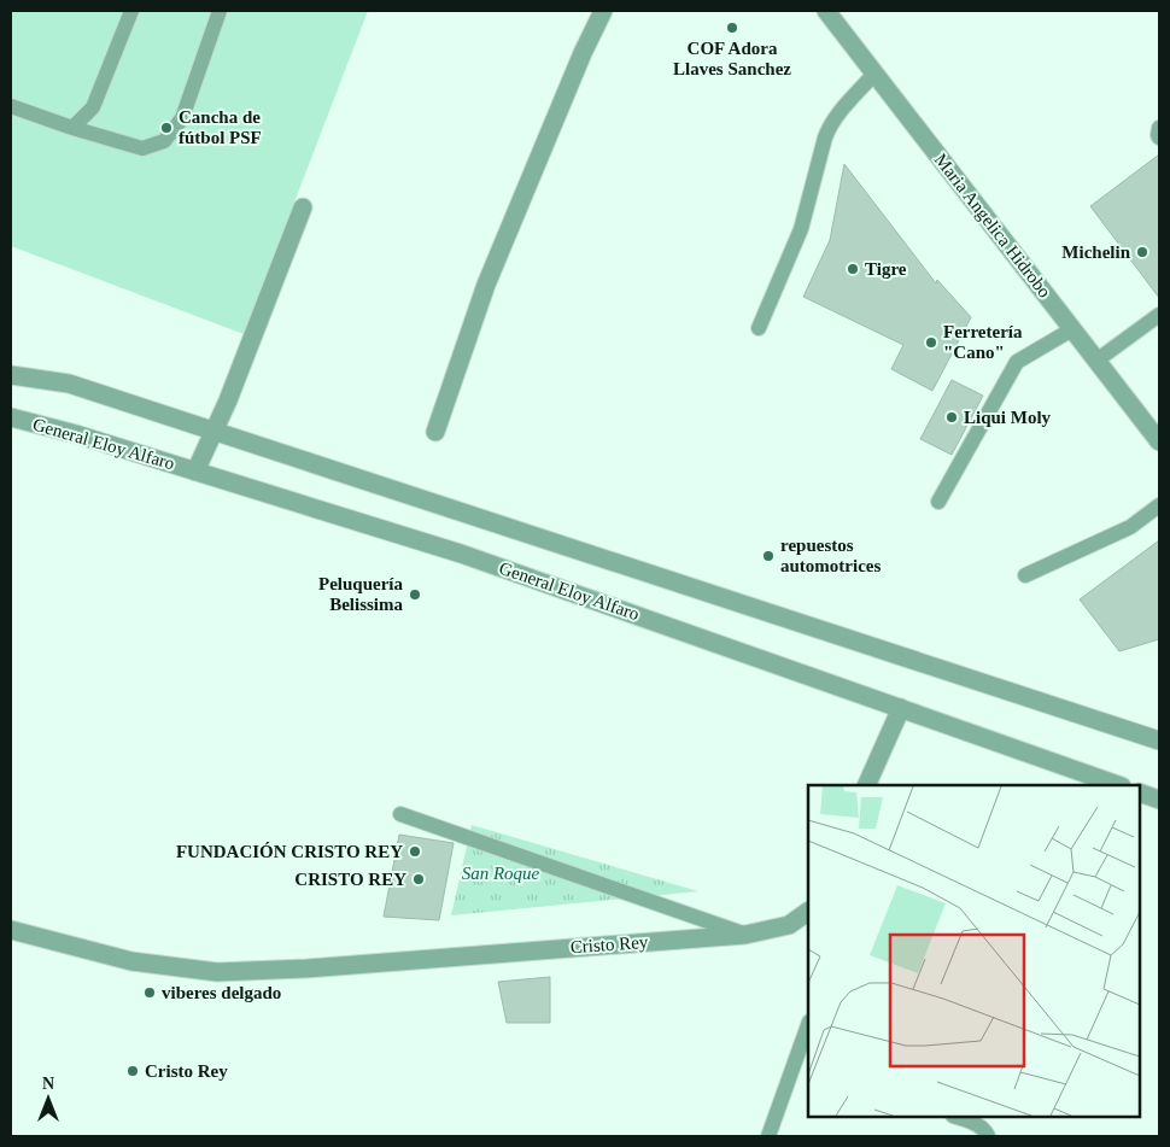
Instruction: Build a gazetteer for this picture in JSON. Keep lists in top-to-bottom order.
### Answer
{
  "streets": {
    "street": ["Maria Angelica Hidrobo", "General Eloy Alfaro", "Cristo Rey"]
  },
  "parks": ["San Roque"],
  "places": [
    "COF Adora Llaves Sanchez",
    "Cancha de fútbol PSF",
    "Michelin",
    "Tigre",
    "Ferretería \"Cano\"",
    "Liqui Moly",
    "repuestos automotrices",
    "Peluquería Belissima",
    "FUNDACIÓN CRISTO REY",
    "CRISTO REY",
    "viberes delgado",
    "Cristo Rey"
  ],
  "north": "top"
}
